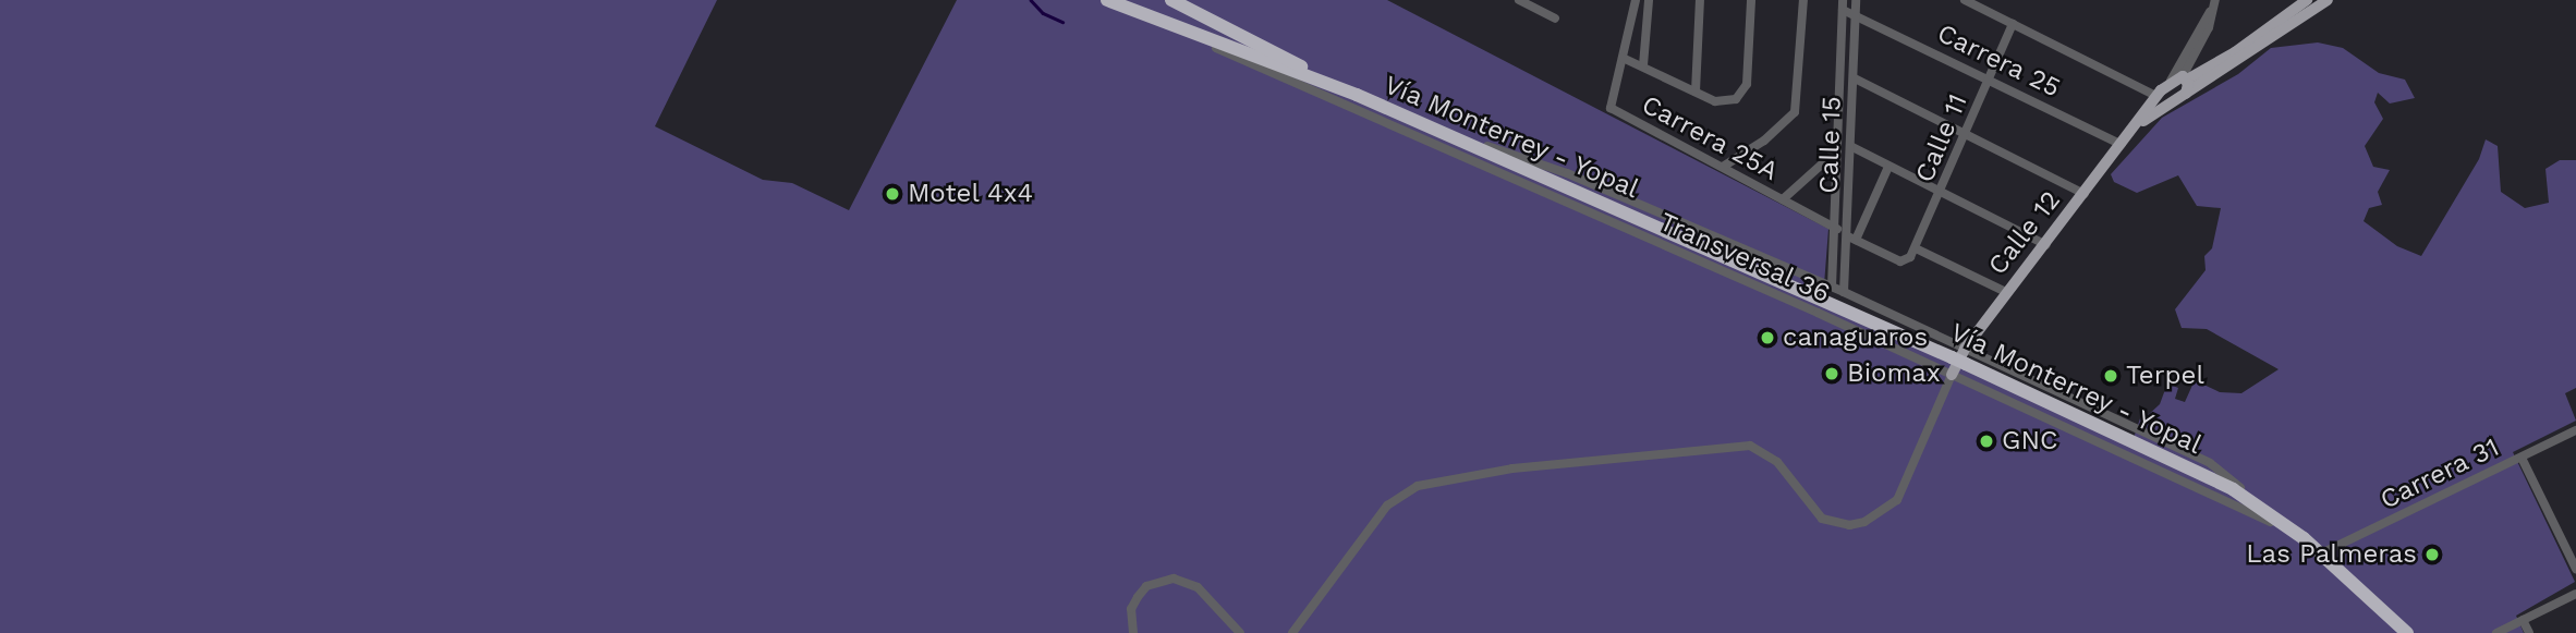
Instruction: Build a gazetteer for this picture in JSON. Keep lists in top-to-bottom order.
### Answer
{
  "streets": {
    "highway": ["Vía Monterrey - Yopal"],
    "main road": ["Calle 12"],
    "street": [
      "Carrera 25",
      "Carrera 25A",
      "Calle 11",
      "Calle 15",
      "Transversal 36",
      "Carrera 31"
    ]
  },
  "crossings": [
    ["Carrera 25", "Calle 11"],
    ["Carrera 25", "Calle 15"],
    ["Carrera 25", "Calle 12"],
    ["Vía Monterrey - Yopal", "Transversal 36"],
    ["Vía Monterrey - Yopal", "Carrera 31"],
    ["Carrera 25A", "Calle 15"],
    ["Calle 11", "Calle 15"],
    ["Calle 15", "Transversal 36"],
    ["Calle 12", "Transversal 36"],
    ["Transversal 36", "Carrera 31"]
  ],
  "places": [
    "Motel 4x4",
    "canaguaros",
    "Biomax",
    "Terpel",
    "GNC",
    "Las Palmeras"
  ]
}
